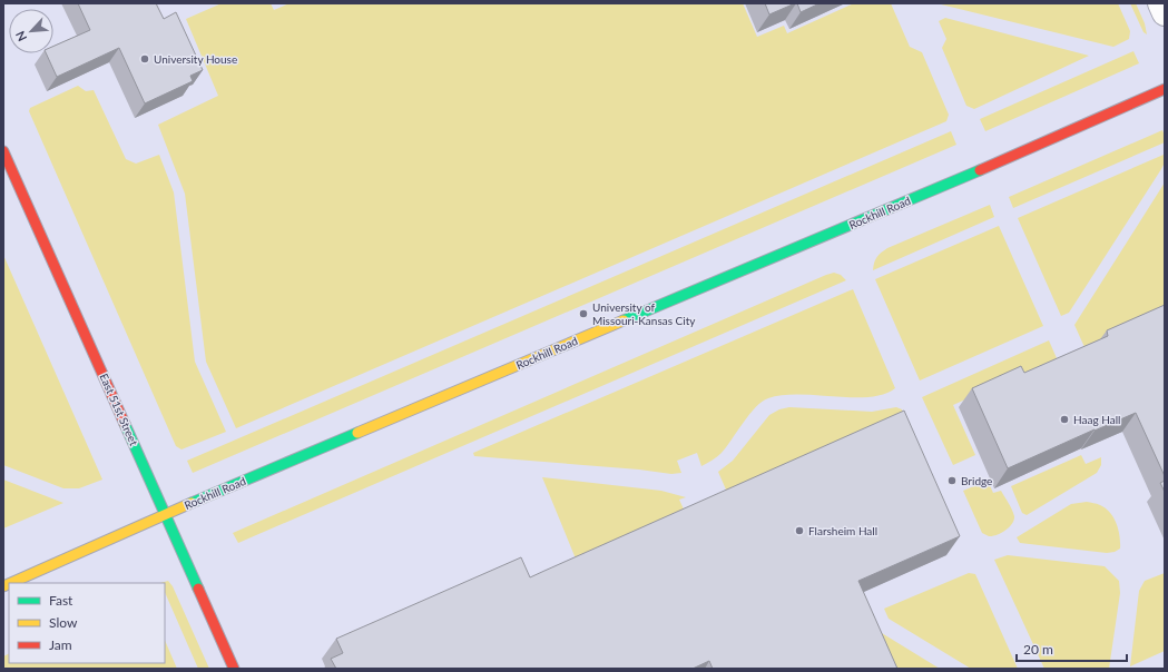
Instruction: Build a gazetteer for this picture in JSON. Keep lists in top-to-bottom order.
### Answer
{
  "streets": {
    "main road": ["Rockhill Road", "East 51st Street"]
  },
  "crossings": [
    ["Rockhill Road", "East 51st Street"]
  ],
  "places": [
    "University House",
    "University of Missouri-Kansas City",
    "Haag Hall",
    "Bridge",
    "Flarsheim Hall"
  ],
  "legend": ["Fast", "Slow", "Jam"],
  "scale_bar": "20 m",
  "north": "bottom left"
}
